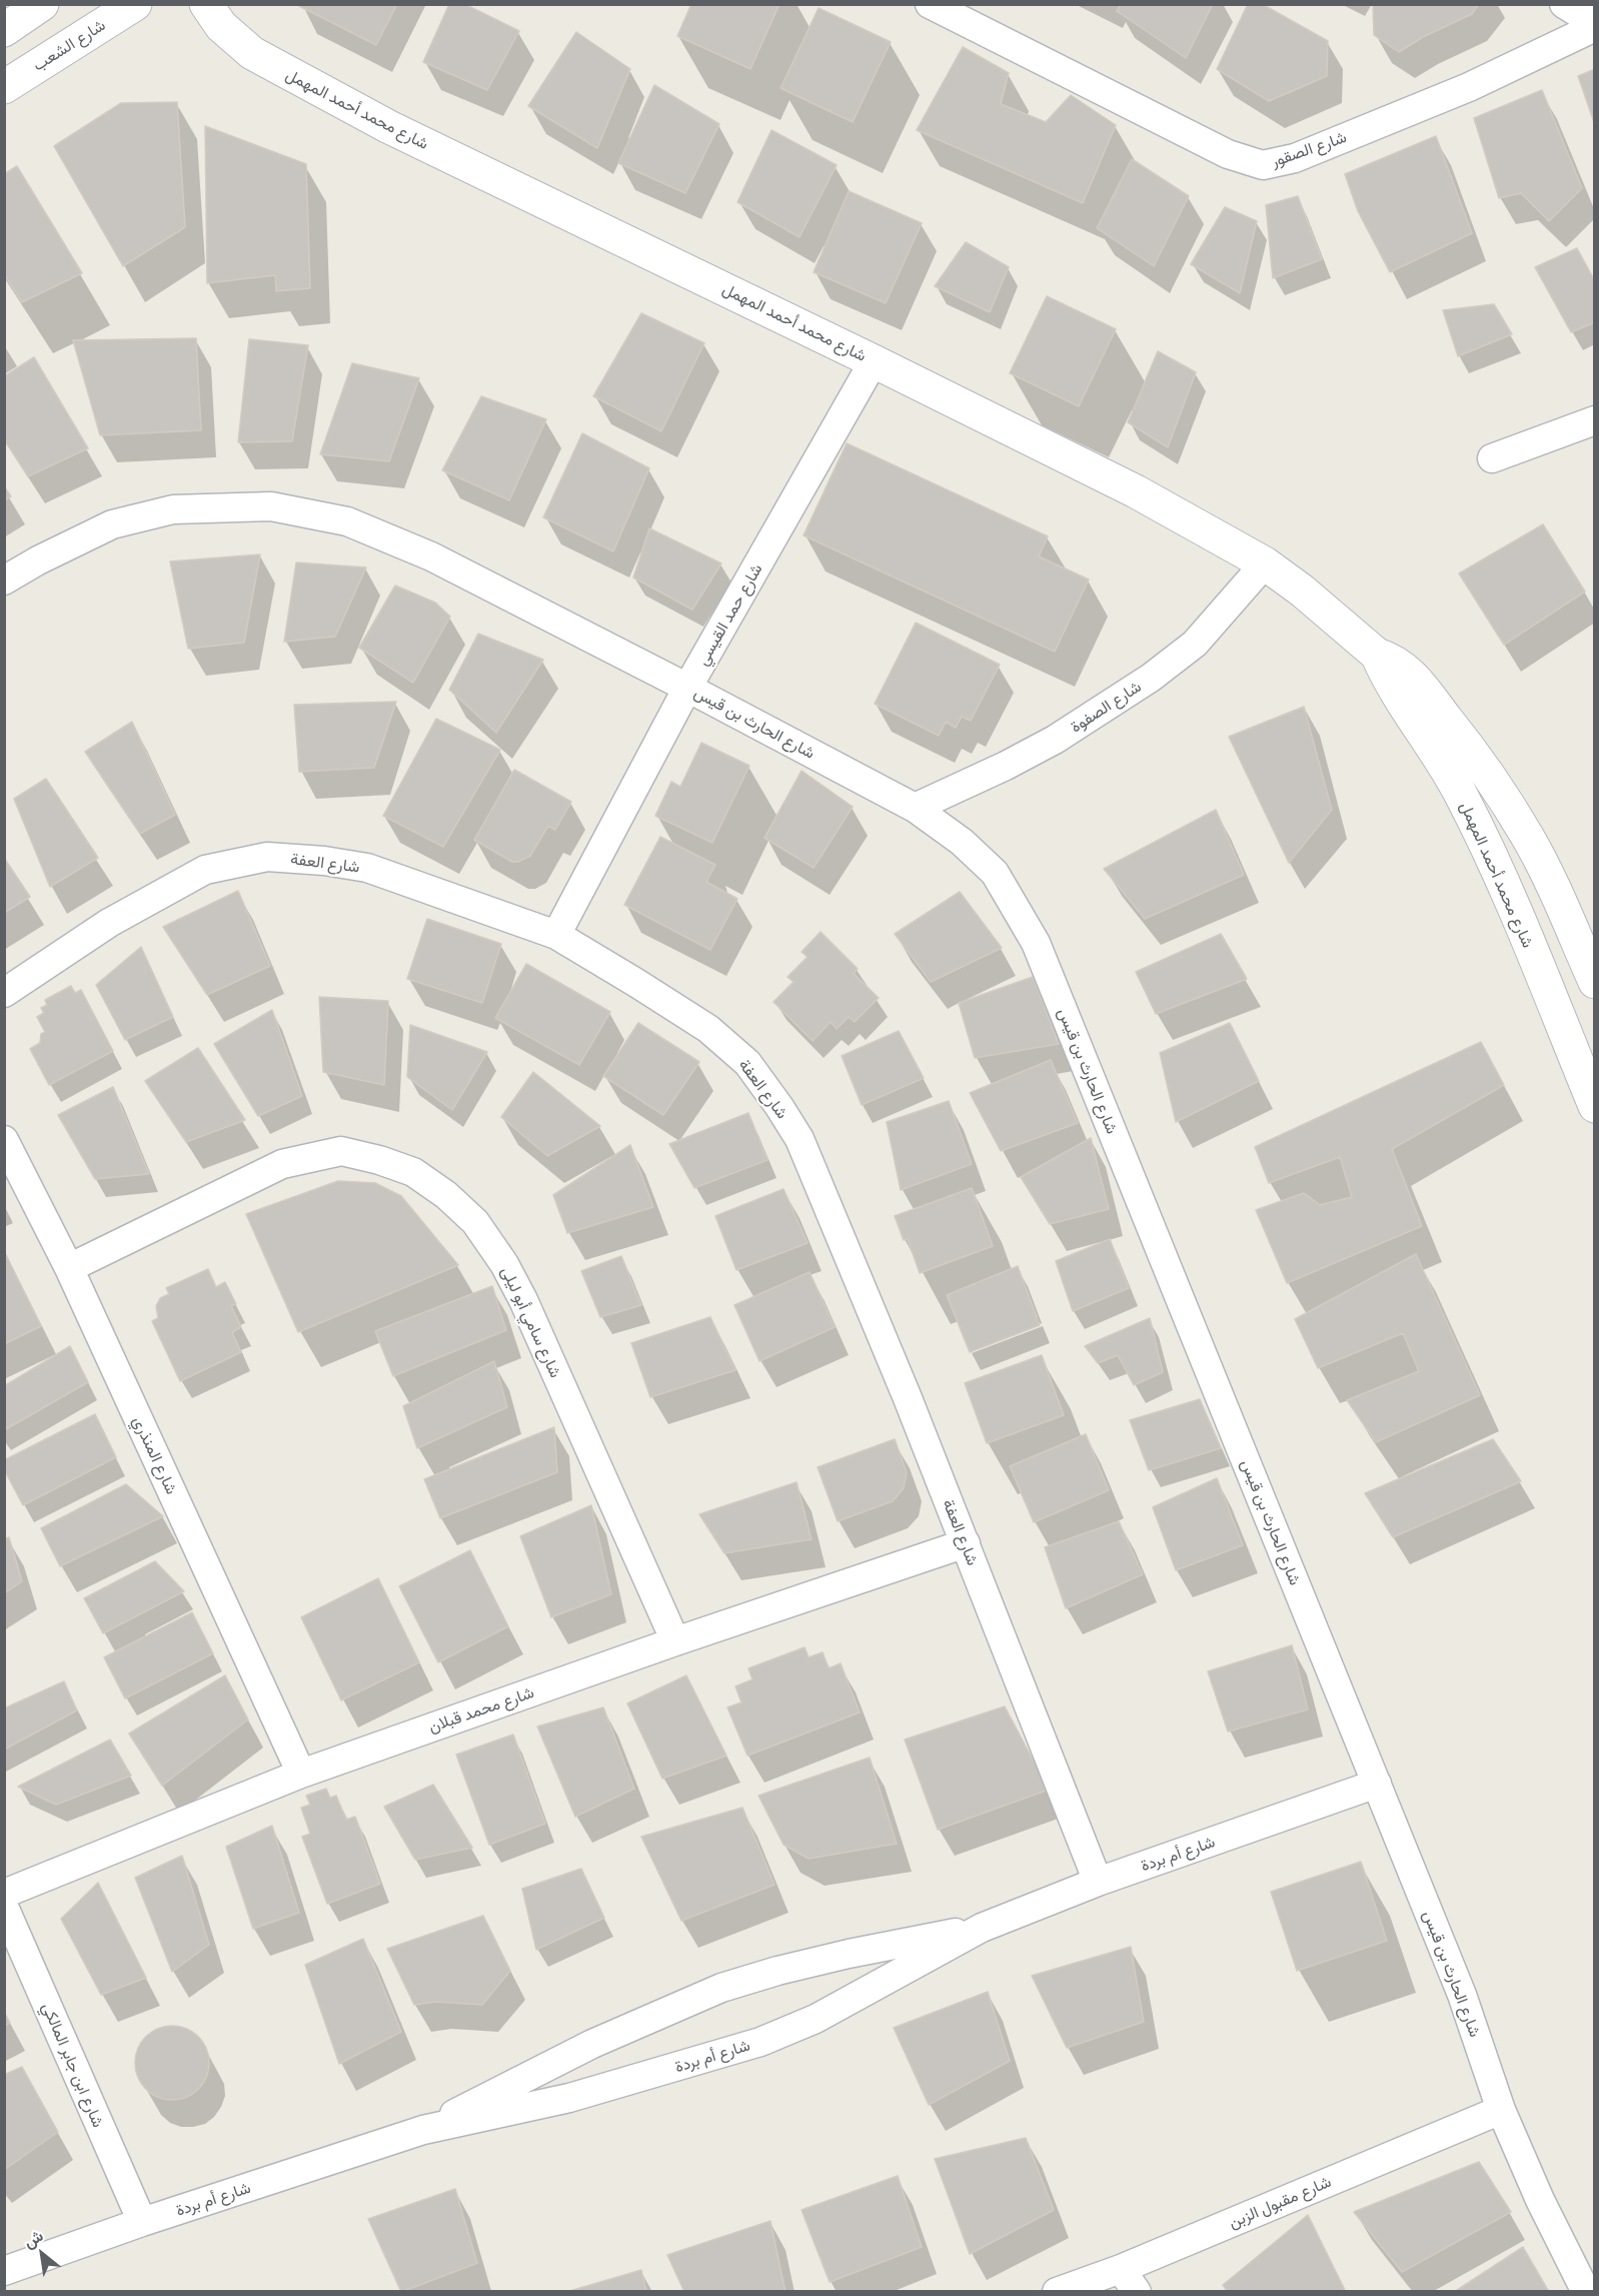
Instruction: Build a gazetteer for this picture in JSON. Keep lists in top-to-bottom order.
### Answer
{
  "streets": {
    "main road": ["شارع الشعب", "شارع محمد أحمد المهمل"],
    "street": [
      "شارع الصقور",
      "شارع حمد القيسي",
      "شارع الصفوة",
      "شارع الحارث بن قيس",
      "شارع العفة",
      "شارع سامي أبو ليلى",
      "شارع المنذري",
      "شارع محمد قبلان",
      "شارع أم بردة",
      "شارع ابن جابر المالكي",
      "شارع مقبول الزبن"
    ]
  },
  "crossings": [
    ["شارع محمد أحمد المهمل", "شارع حمد القيسي"],
    ["شارع محمد أحمد المهمل", "شارع الصفوة"],
    ["شارع حمد القيسي", "شارع الحارث بن قيس"],
    ["شارع حمد القيسي", "شارع العفة"],
    ["شارع الصفوة", "شارع الحارث بن قيس"],
    ["شارع الحارث بن قيس", "شارع أم بردة"],
    ["شارع الحارث بن قيس", "شارع مقبول الزبن"],
    ["شارع العفة", "شارع محمد قبلان"],
    ["شارع العفة", "شارع أم بردة"],
    ["شارع سامي أبو ليلى", "شارع المنذري"],
    ["شارع سامي أبو ليلى", "شارع محمد قبلان"],
    ["شارع المنذري", "شارع محمد قبلان"],
    ["شارع أم بردة", "شارع ابن جابر المالكي"]
  ],
  "north": "top left"
}
